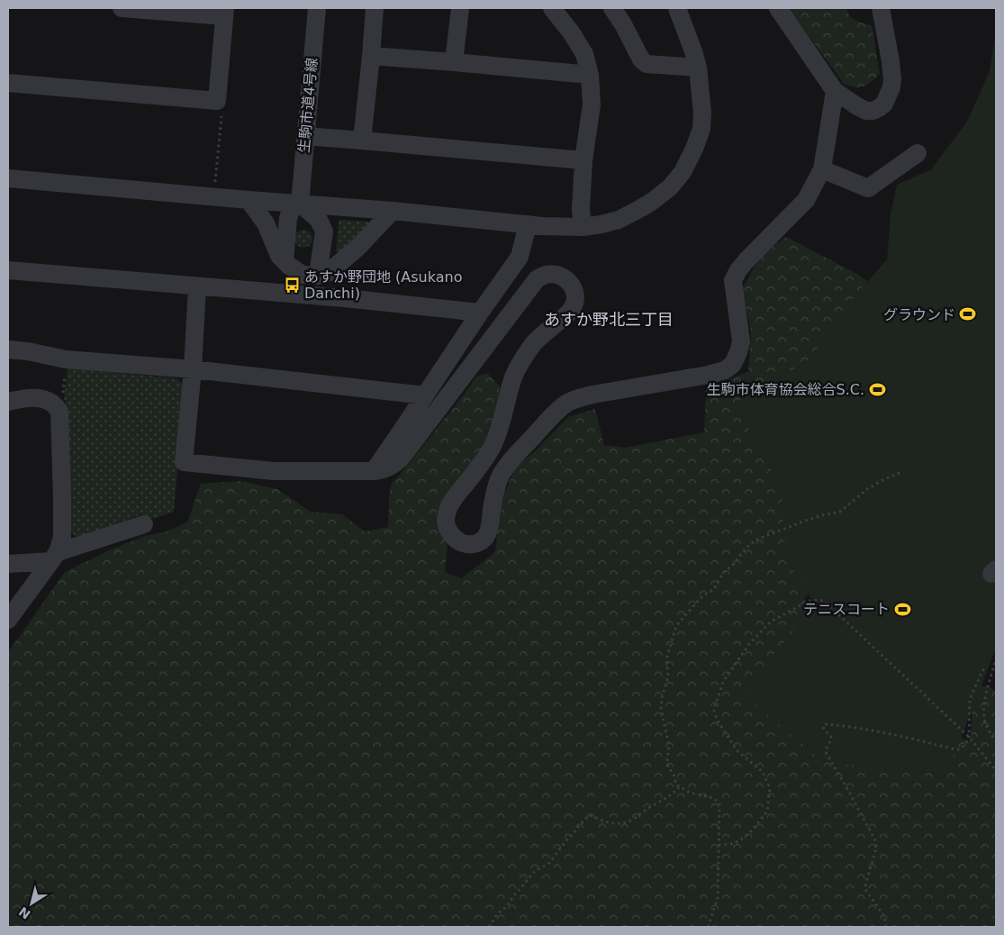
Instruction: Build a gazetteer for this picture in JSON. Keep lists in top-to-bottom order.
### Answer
{
  "streets": {
    "street": ["生駒市道4号線"]
  },
  "districts": ["あすか野北三丁目"],
  "places": {
    "bus stop": ["あすか野団地 (Asukano Danchi)"],
    "sports": ["グラウンド", "生駒市体育協会総合S.C.", "テニスコート"]
  },
  "north": "bottom left"
}
